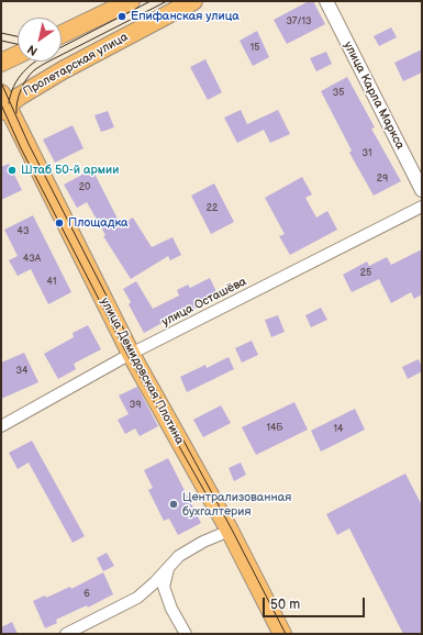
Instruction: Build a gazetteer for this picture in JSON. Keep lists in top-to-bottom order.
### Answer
{
  "streets": {
    "main road": ["Пролетарская улица", "улица Демидовская Плотина"],
    "street": ["улица Карла Маркса", "улица Осташёва"]
  },
  "crossings": [
    ["Пролетарская улица", "улица Демидовская Плотина"],
    ["улица Осташёва", "улица Демидовская Плотина"]
  ],
  "places": [
    "Епифанская улица",
    "Штаб 50-й армии",
    "Площадка",
    "Централизованная бухгалтерия"
  ],
  "house_numbers": [
    "37/13",
    "15",
    "35",
    "31",
    "29",
    "20",
    "22",
    "43",
    "43А",
    "25",
    "41",
    "34",
    "39",
    "14Б",
    "14",
    "6"
  ],
  "scale_bar": "50 m",
  "north": "bottom left"
}
